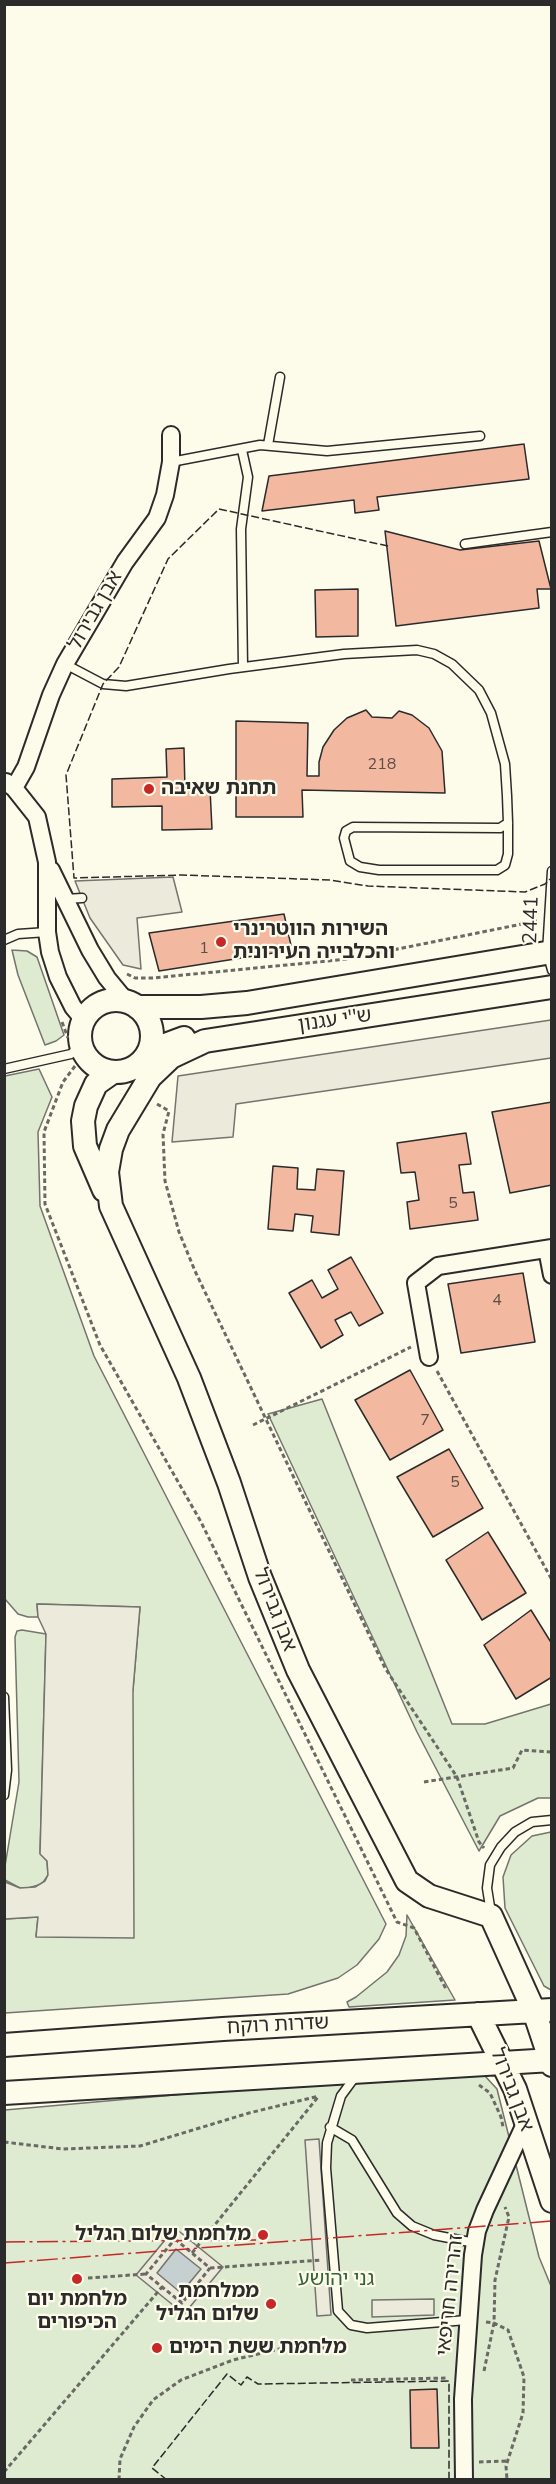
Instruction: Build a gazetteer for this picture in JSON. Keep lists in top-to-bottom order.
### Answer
{
  "streets": {
    "main road": ["אבן גבירול", "ש''י עגנון", "שדרות רוקח"],
    "street": ["זהרירה חריפאי"],
    "lane": ["2441"]
  },
  "crossings": [
    ["אבן גבירול", "ש''י עגנון"],
    ["אבן גבירול", "שדרות רוקח"],
    ["אבן גבירול", "זהרירה חריפאי"],
    ["2441", "ש''י עגנון"]
  ],
  "parks": ["גני יהושע"],
  "places": [
    "תחנת שאיבה",
    "השירות הווטרינרי והכלבייה העירונית",
    "מלחמת שלום הגליל",
    "מלחמת יום הכיפורים",
    "ממלחמת שלום הגליל",
    "מלחמת ששת הימים"
  ],
  "house_numbers": [
    "218",
    "1",
    "5",
    "4",
    "7",
    "5"
  ]
}
